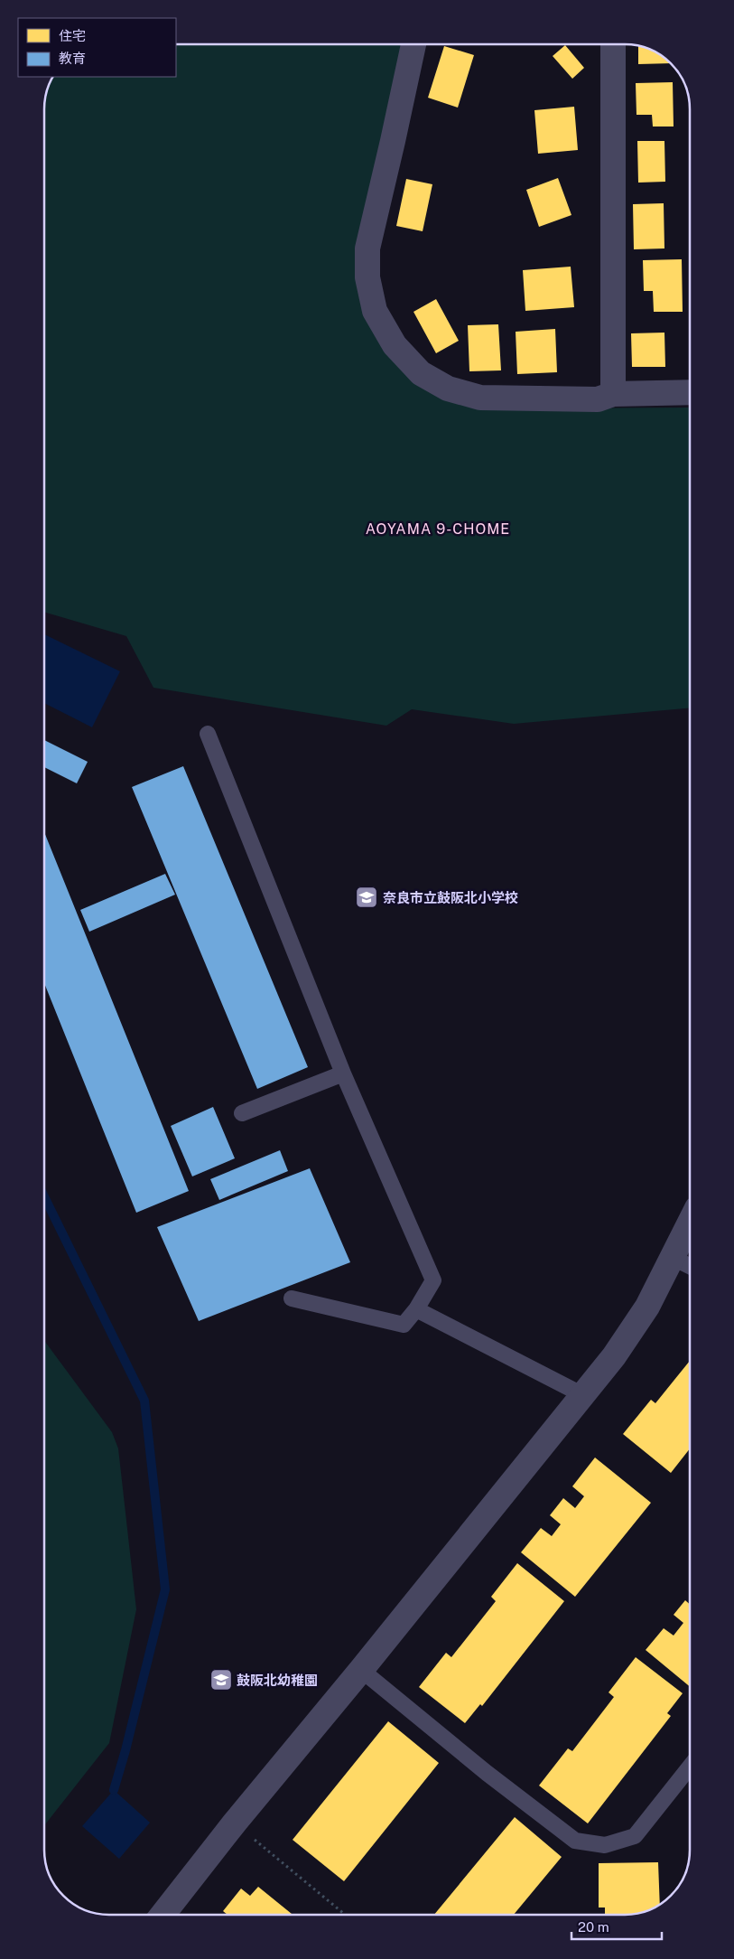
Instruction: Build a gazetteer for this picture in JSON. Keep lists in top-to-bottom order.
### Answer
{
  "districts": ["AOYAMA 9-CHOME"],
  "places": {
    "school or university": ["奈良市立鼓阪北小学校", "鼓阪北幼稚園"]
  },
  "legend": ["住宅", "教育"],
  "scale_bar": "20 m"
}
